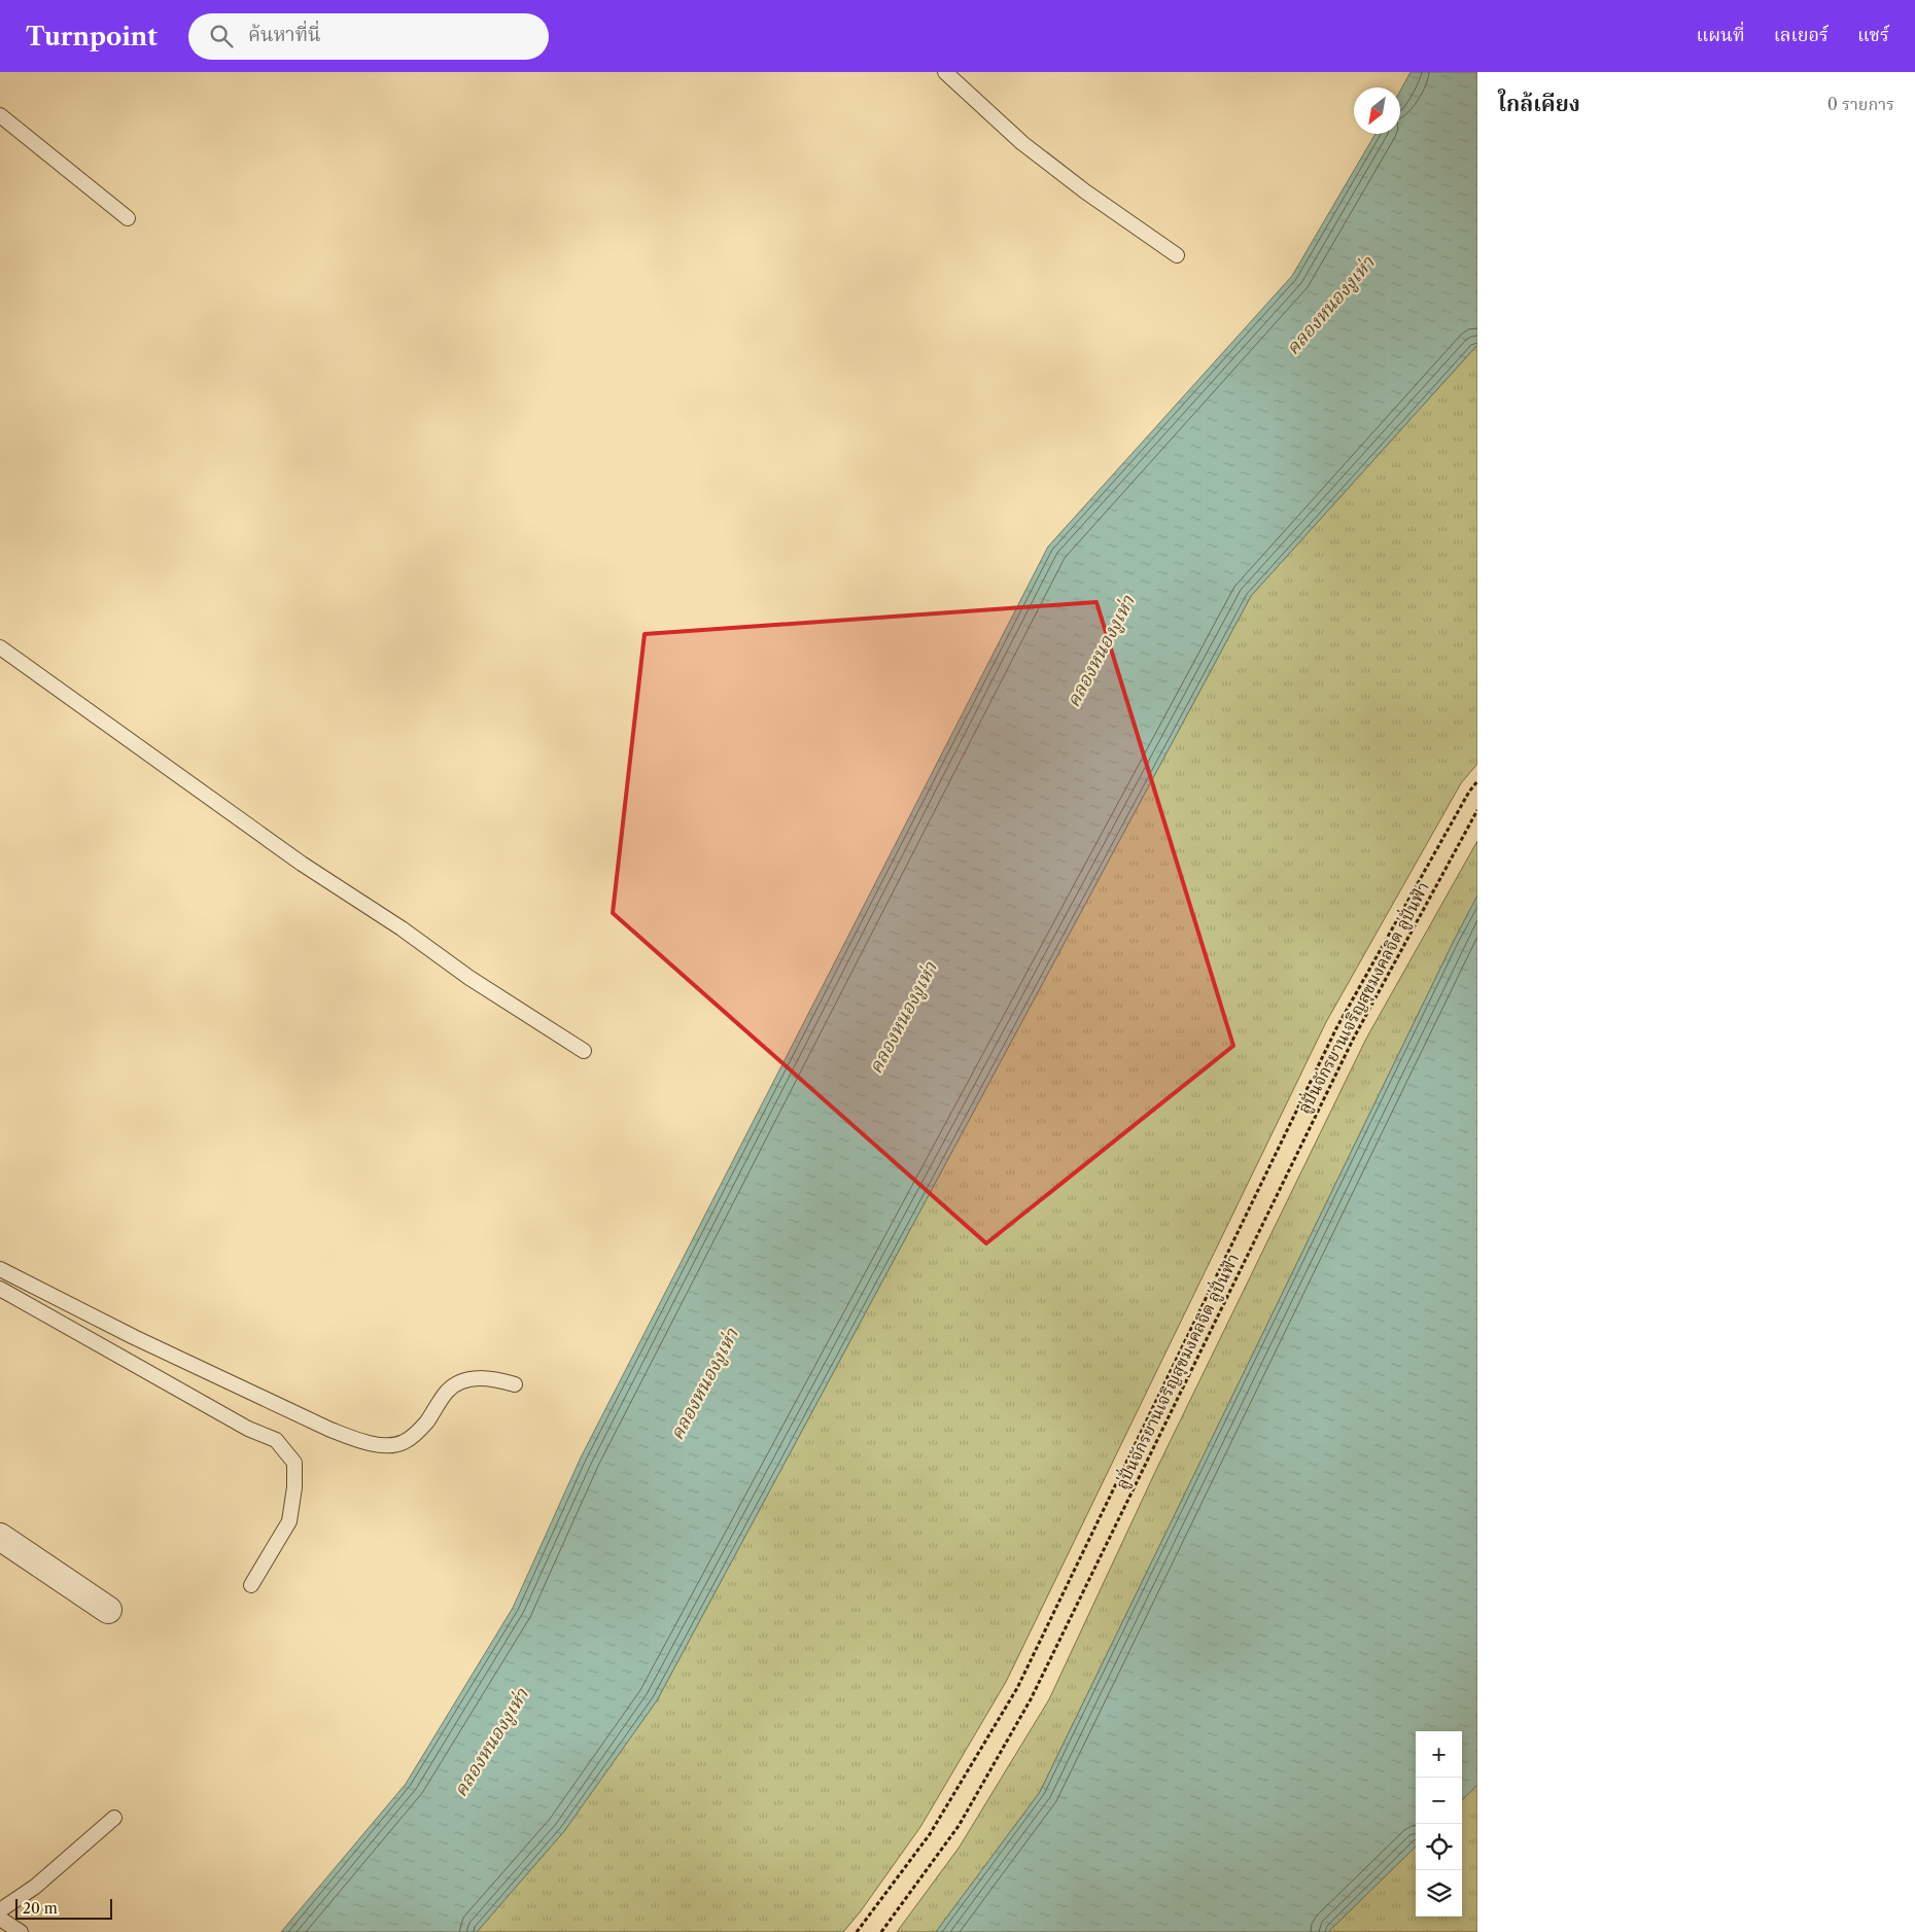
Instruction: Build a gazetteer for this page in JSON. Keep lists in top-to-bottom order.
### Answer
{
  "streets": {
    "path": ["ลู่ปั่นจักรยานเจริญสุขมงคลจิต ลู่ปั่นฟ้า"]
  },
  "water": ["คลองหนองงูเห่า"],
  "scale_bar": "20 m",
  "north": "bottom left",
  "page": {
    "header": "Turnpoint",
    "search": "ค้นหาที่นี่",
    "nav": ["แผนที่", "เลเยอร์", "แชร์"],
    "heading": ["ใกล้เคียง", "0 รายการ"],
    "map_buttons": ["+", "−"],
    "scale": "20 m"
  }
}
